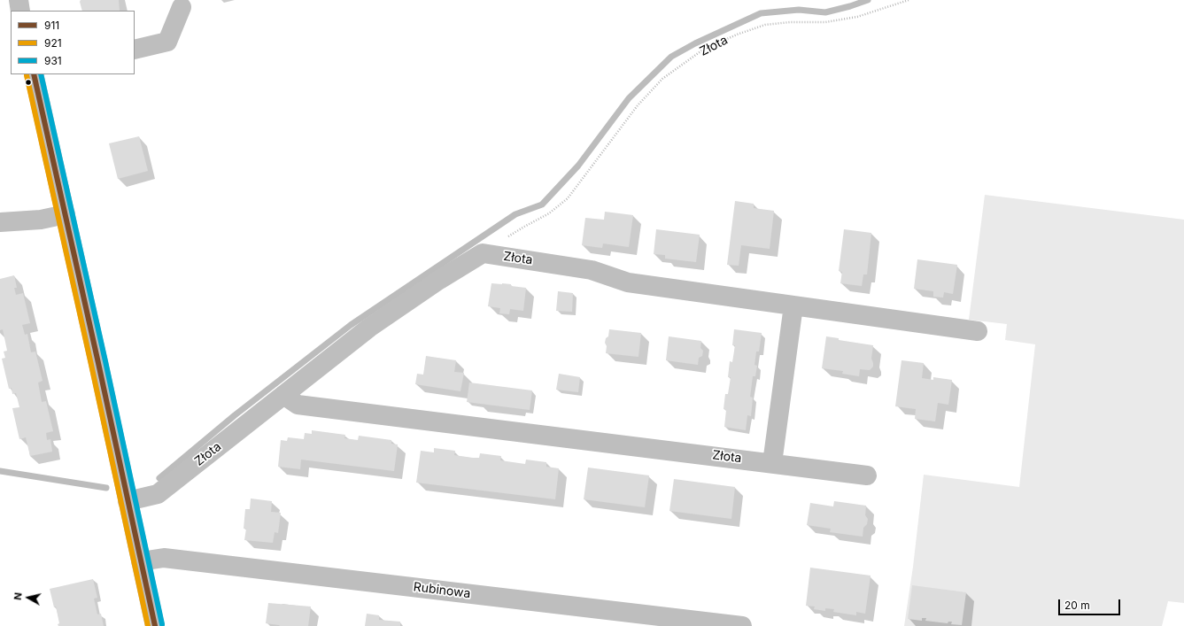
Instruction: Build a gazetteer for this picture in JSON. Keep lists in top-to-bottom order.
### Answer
{
  "streets": {
    "street": ["Złota", "Rubinowa"]
  },
  "lines": ["transit line 911", "transit line 931", "transit line 921"],
  "legend": ["911", "921", "931"],
  "scale_bar": "20 m",
  "north": "left"
}
